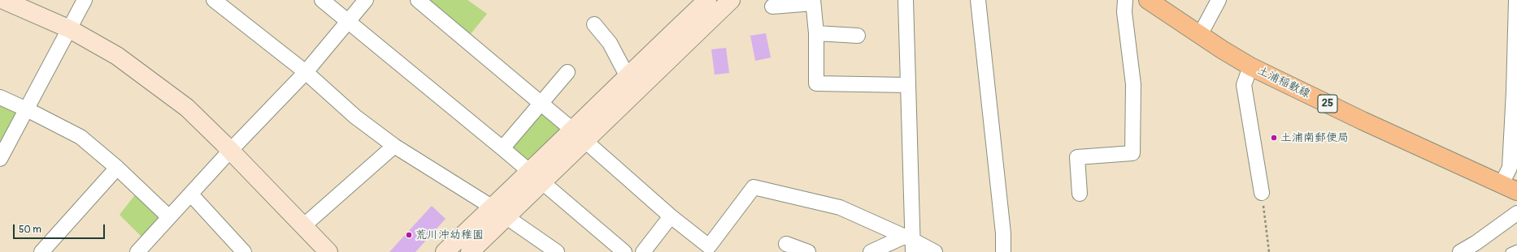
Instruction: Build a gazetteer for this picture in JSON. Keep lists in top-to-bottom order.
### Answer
{
  "streets": {
    "main road": ["土浦稲敷線", "25"]
  },
  "places": ["土浦南郵便局", "荒川沖幼稚園"],
  "scale_bar": "50 m"
}
